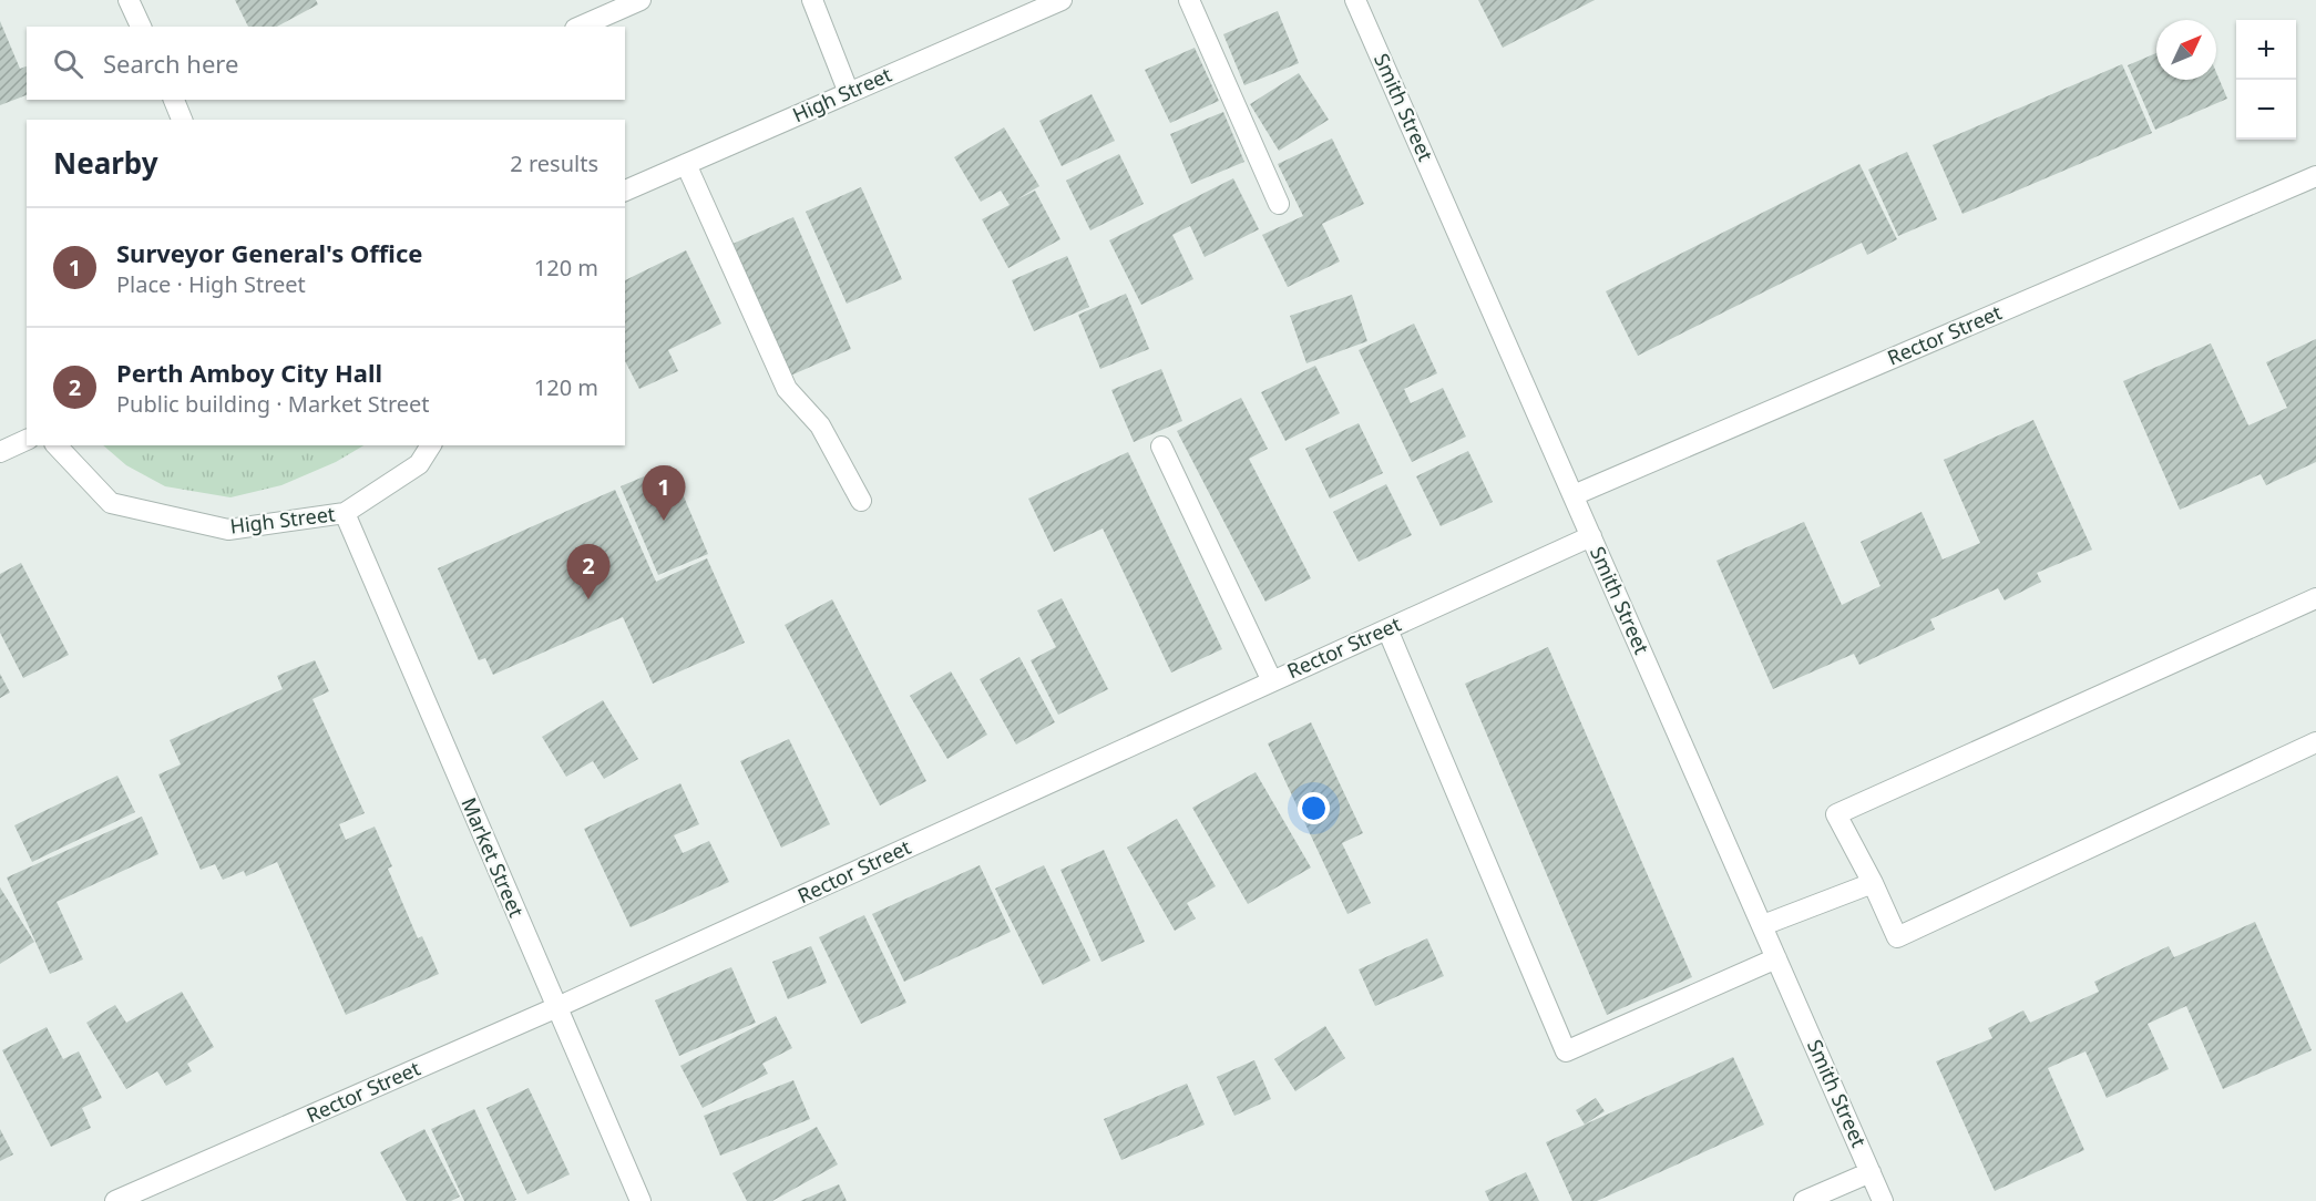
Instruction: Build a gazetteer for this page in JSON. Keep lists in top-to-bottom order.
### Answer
{
  "streets": {
    "street": [
      "High Street",
      "Smith Street",
      "Rector Street",
      "Market Street"
    ]
  },
  "crossings": [
    ["High Street", "Market Street"],
    ["Smith Street", "Rector Street"],
    ["Rector Street", "Market Street"]
  ],
  "north": "top right",
  "page": {
    "map_buttons": ["+", "−"],
    "search": "Search here",
    "heading": ["Nearby", "2 results"],
    "list": [
      {
        "mark": "1",
        "name": "Surveyor General's Office",
        "note": "Place · High Street",
        "value": "120 m"
      },
      {
        "mark": "2",
        "name": "Perth Amboy City Hall",
        "note": "Public building · Market Street",
        "value": "120 m"
      }
    ],
    "pins": ["1", "2"]
  }
}
